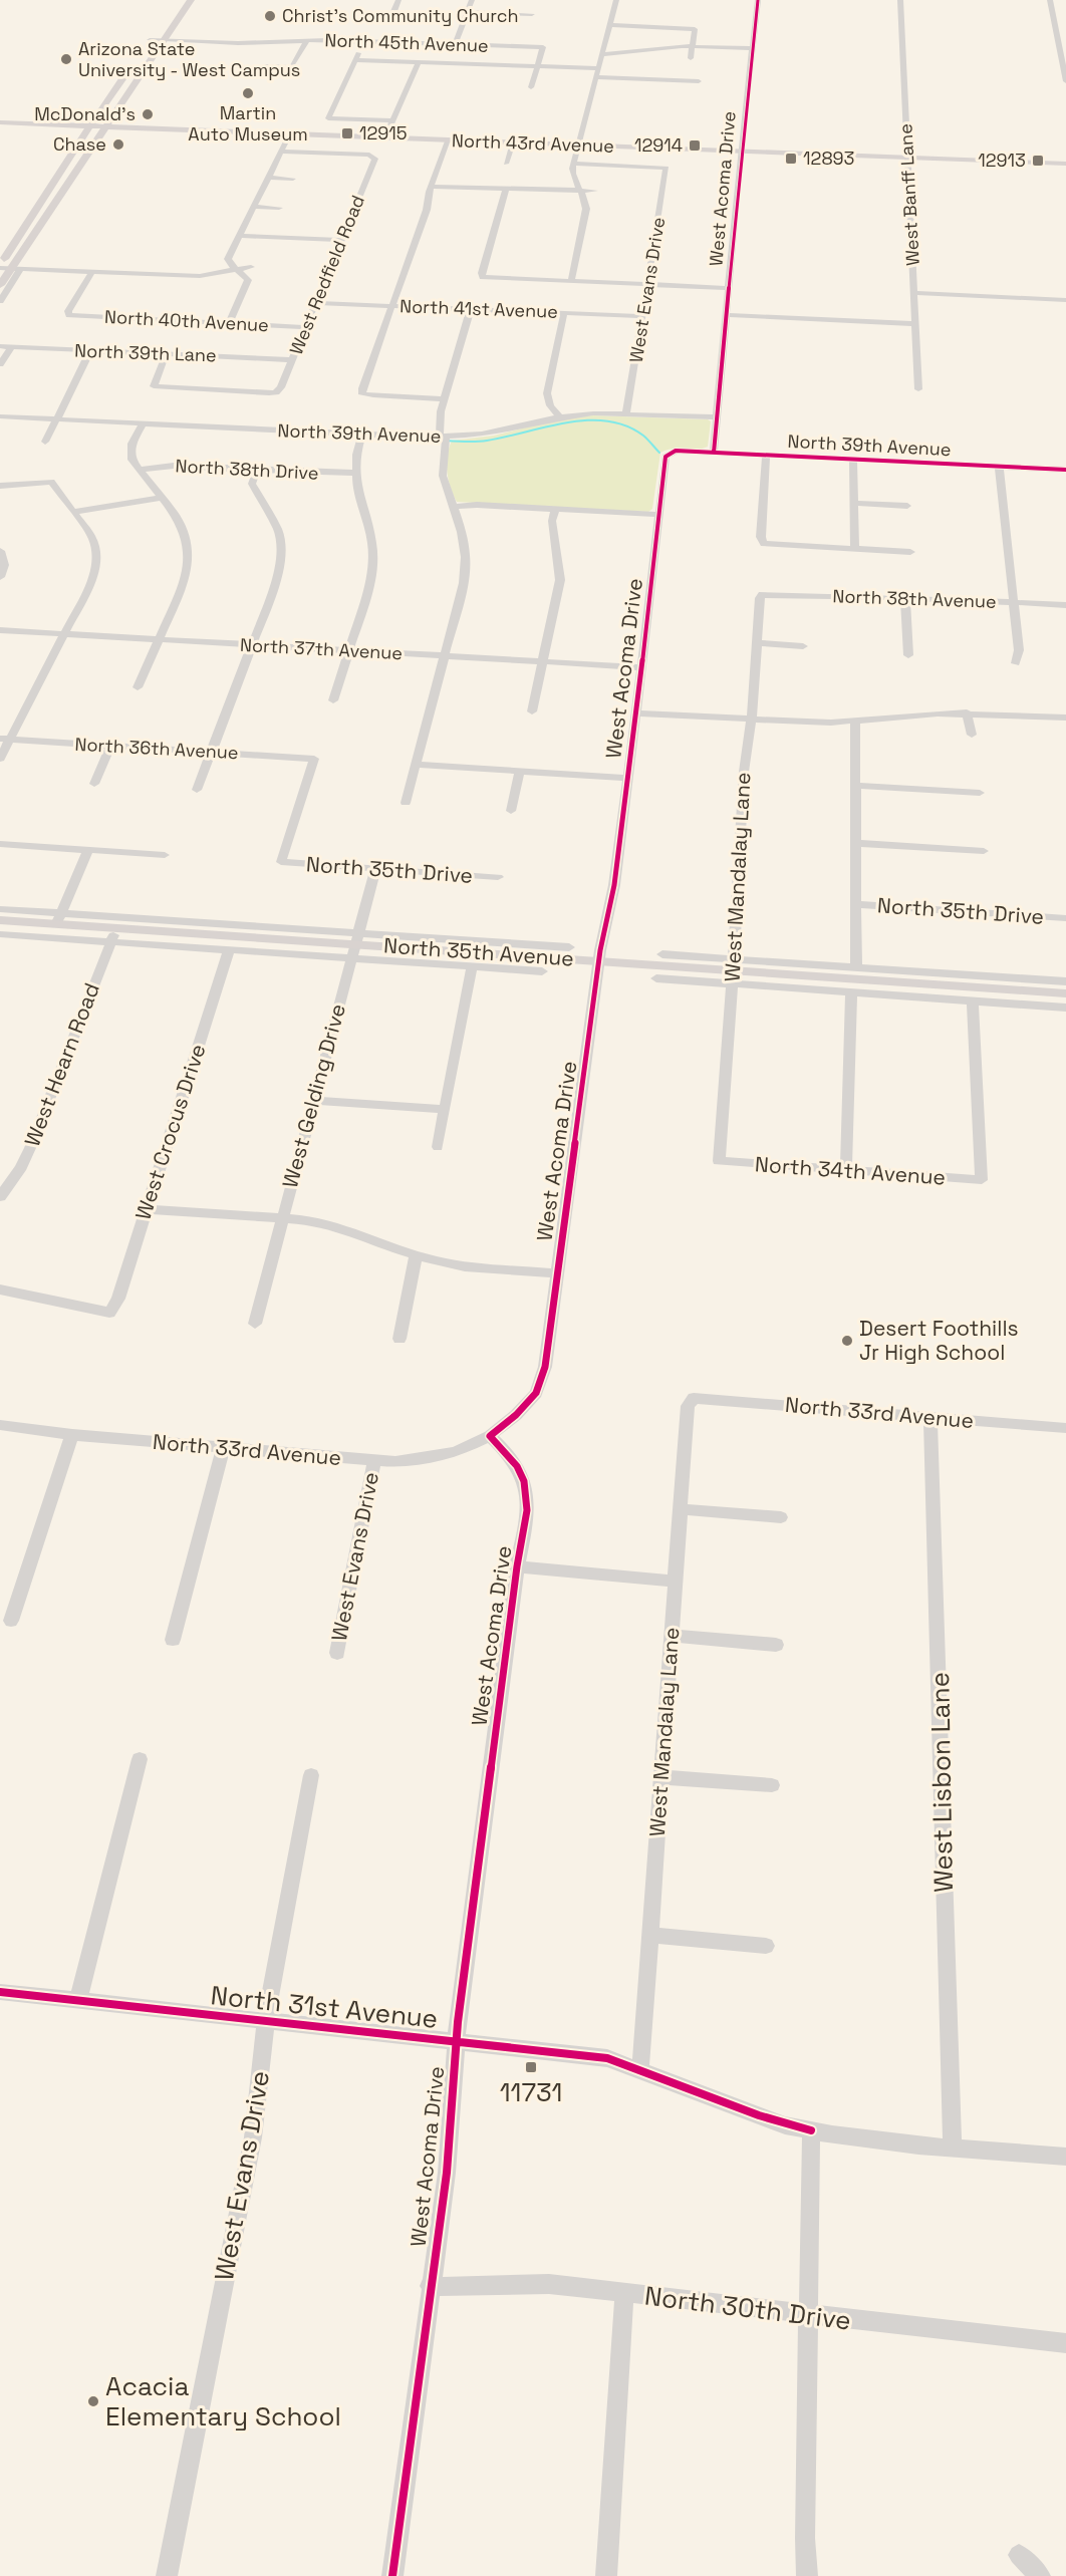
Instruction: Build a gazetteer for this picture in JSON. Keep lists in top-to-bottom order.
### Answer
{
  "streets": {
    "main road": ["North 43rd Avenue", "North 35th Avenue"],
    "street": [
      "North 45th Avenue",
      "West Acoma Drive",
      "West Banff Lane",
      "West Redfield Road",
      "West Evans Drive",
      "North 41st Avenue",
      "North 40th Avenue",
      "North 39th Lane",
      "North 39th Avenue",
      "North 38th Drive",
      "North 38th Avenue",
      "North 37th Avenue",
      "North 36th Avenue",
      "North 35th Drive",
      "West Mandalay Lane",
      "West Hearn Road",
      "West Gelding Drive",
      "West Crocus Drive",
      "North 34th Avenue",
      "North 33rd Avenue",
      "West Lisbon Lane",
      "North 31st Avenue",
      "North 30th Drive"
    ]
  },
  "crossings": [
    ["North 43rd Avenue", "West Acoma Drive"],
    ["North 43rd Avenue", "West Banff Lane"],
    ["West Acoma Drive", "North 39th Avenue"],
    ["West Acoma Drive", "North 37th Avenue"],
    ["West Acoma Drive", "North 35th Avenue"],
    ["West Acoma Drive", "North 33rd Avenue"],
    ["West Acoma Drive", "North 31st Avenue"],
    ["West Acoma Drive", "North 30th Drive"],
    ["West Redfield Road", "North 41st Avenue"],
    ["West Redfield Road", "North 40th Avenue"],
    ["West Redfield Road", "North 39th Lane"],
    ["West Evans Drive", "North 41st Avenue"],
    ["West Evans Drive", "North 39th Avenue"],
    ["West Evans Drive", "North 33rd Avenue"],
    ["West Evans Drive", "North 31st Avenue"],
    ["North 38th Avenue", "West Mandalay Lane"],
    ["North 36th Avenue", "North 35th Drive"],
    ["North 35th Drive", "West Gelding Drive"],
    ["West Mandalay Lane", "North 35th Avenue"],
    ["West Mandalay Lane", "North 34th Avenue"],
    ["West Mandalay Lane", "North 33rd Avenue"],
    ["West Mandalay Lane", "North 31st Avenue"],
    ["North 35th Avenue", "West Hearn Road"],
    ["North 35th Avenue", "West Gelding Drive"],
    ["North 35th Avenue", "West Crocus Drive"],
    ["North 35th Avenue", "North 34th Avenue"],
    ["North 33rd Avenue", "West Lisbon Lane"],
    ["West Lisbon Lane", "North 31st Avenue"]
  ],
  "places": {
    "other": [
      "Christ's Community Church",
      "Arizona State University - West Campus",
      "Martin Auto Museum",
      "McDonald's",
      "Chase",
      "Desert Foothills Jr High School",
      "Acacia Elementary School"
    ],
    "transit": [
      "12915",
      "12914",
      "12893",
      "12913",
      "11731"
    ]
  }
}
